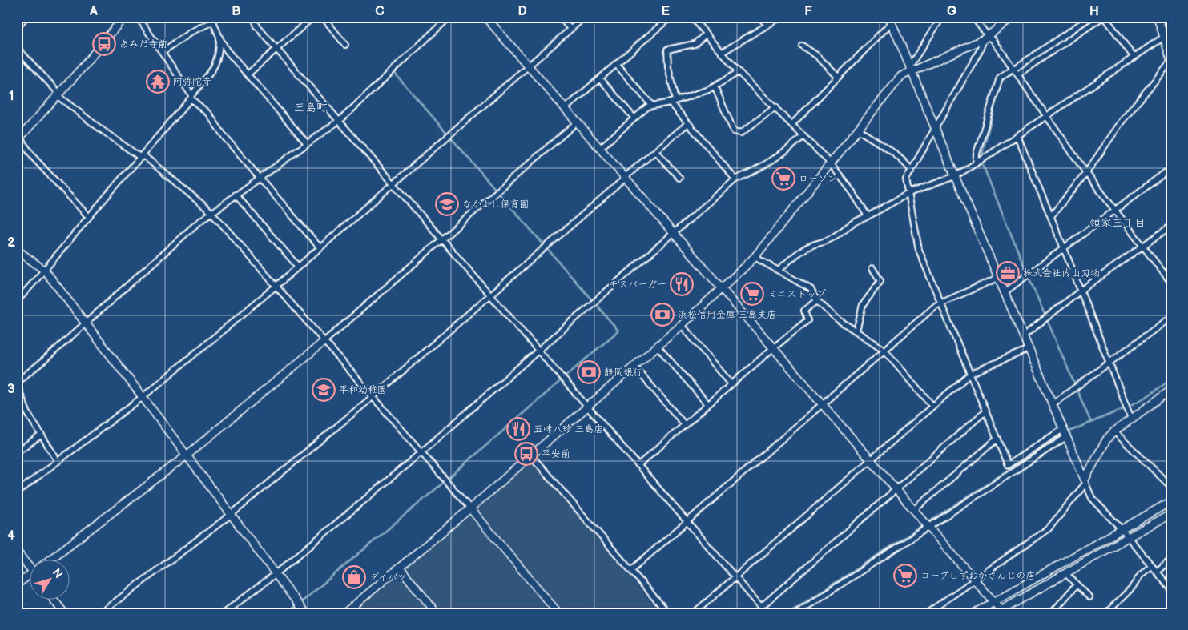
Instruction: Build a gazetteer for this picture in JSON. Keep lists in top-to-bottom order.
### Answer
{
  "districts": ["三島町", "領家三丁目"],
  "places": {
    "bus stop": ["あみだ寺前", "平安前"],
    "temple": ["阿弥陀寺"],
    "supermarket": ["ローソン", "ミニストップ", "コープしずおかさんじの店"],
    "school or university": ["なかよし保育園", "平和幼稚園"],
    "office": ["株式会社内山刃物"],
    "restaurant": ["モスバーガー", "五味八珍 三島店"],
    "bank": ["浜松信用金庫 三島支店", "静岡銀行"],
    "shop": ["ダイハツ"]
  },
  "north": "top right",
  "grid": {
    "columns": [
      "A",
      "B",
      "C",
      "D",
      "E",
      "F",
      "G",
      "H"
    ],
    "rows": [
      "1",
      "2",
      "3",
      "4"
    ]
  }
}
